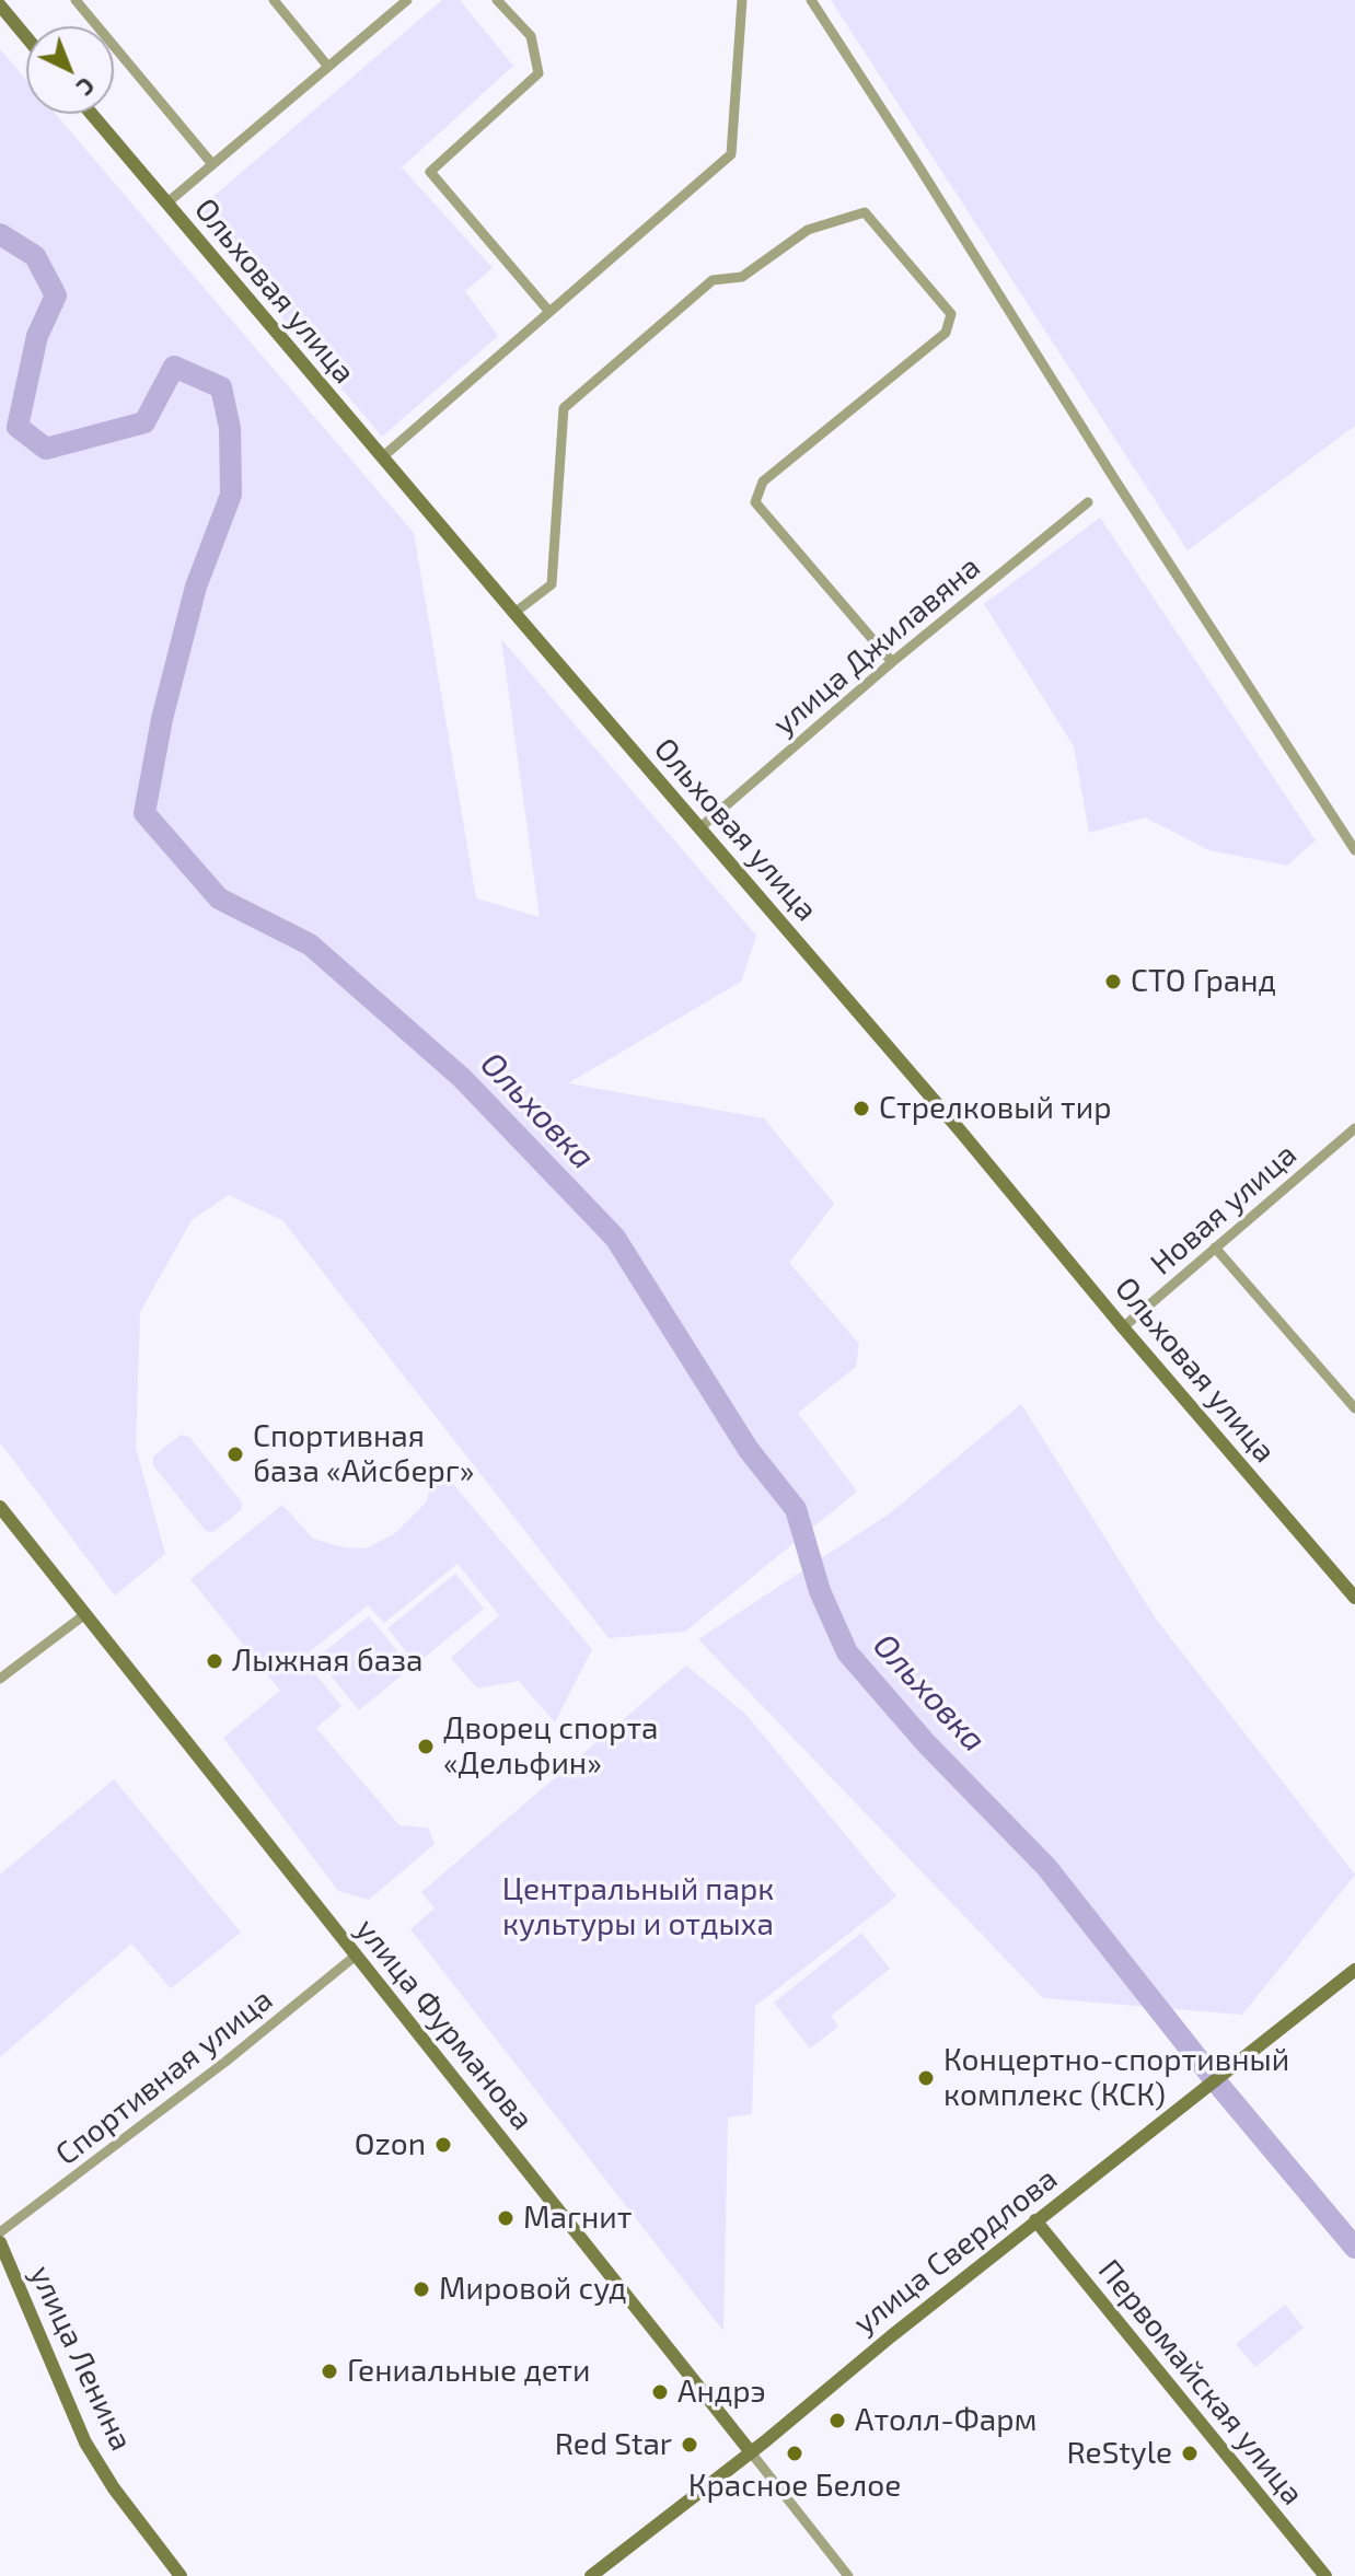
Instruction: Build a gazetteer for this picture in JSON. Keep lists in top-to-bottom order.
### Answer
{
  "streets": {
    "main road": [
      "Ольховая улица",
      "улица Фурманова",
      "улица Свердлова",
      "улица Ленина",
      "Первомайская улица"
    ],
    "street": ["улица Джилавяна", "Новая улица", "Спортивная улица"]
  },
  "crossings": [
    ["Ольховая улица", "улица Джилавяна"],
    ["Ольховая улица", "Новая улица"],
    ["улица Фурманова", "Спортивная улица"],
    ["улица Фурманова", "улица Свердлова"],
    ["улица Свердлова", "Первомайская улица"]
  ],
  "water": ["Ольховка"],
  "parks": ["Центральный парк культуры и отдыха"],
  "places": [
    "СТО Гранд",
    "Стрелковый тир",
    "Спортивная база «Айсберг»",
    "Лыжная база",
    "Дворец спорта «Дельфин»",
    "Концертно-спортивный комплекс (КСК)",
    "Ozon",
    "Магнит",
    "Мировой суд",
    "Гениальные дети",
    "Андрэ",
    "Атолл-Фарм",
    "Red Star",
    "Красное Белое",
    "ReStyle"
  ],
  "north": "bottom right"
}
